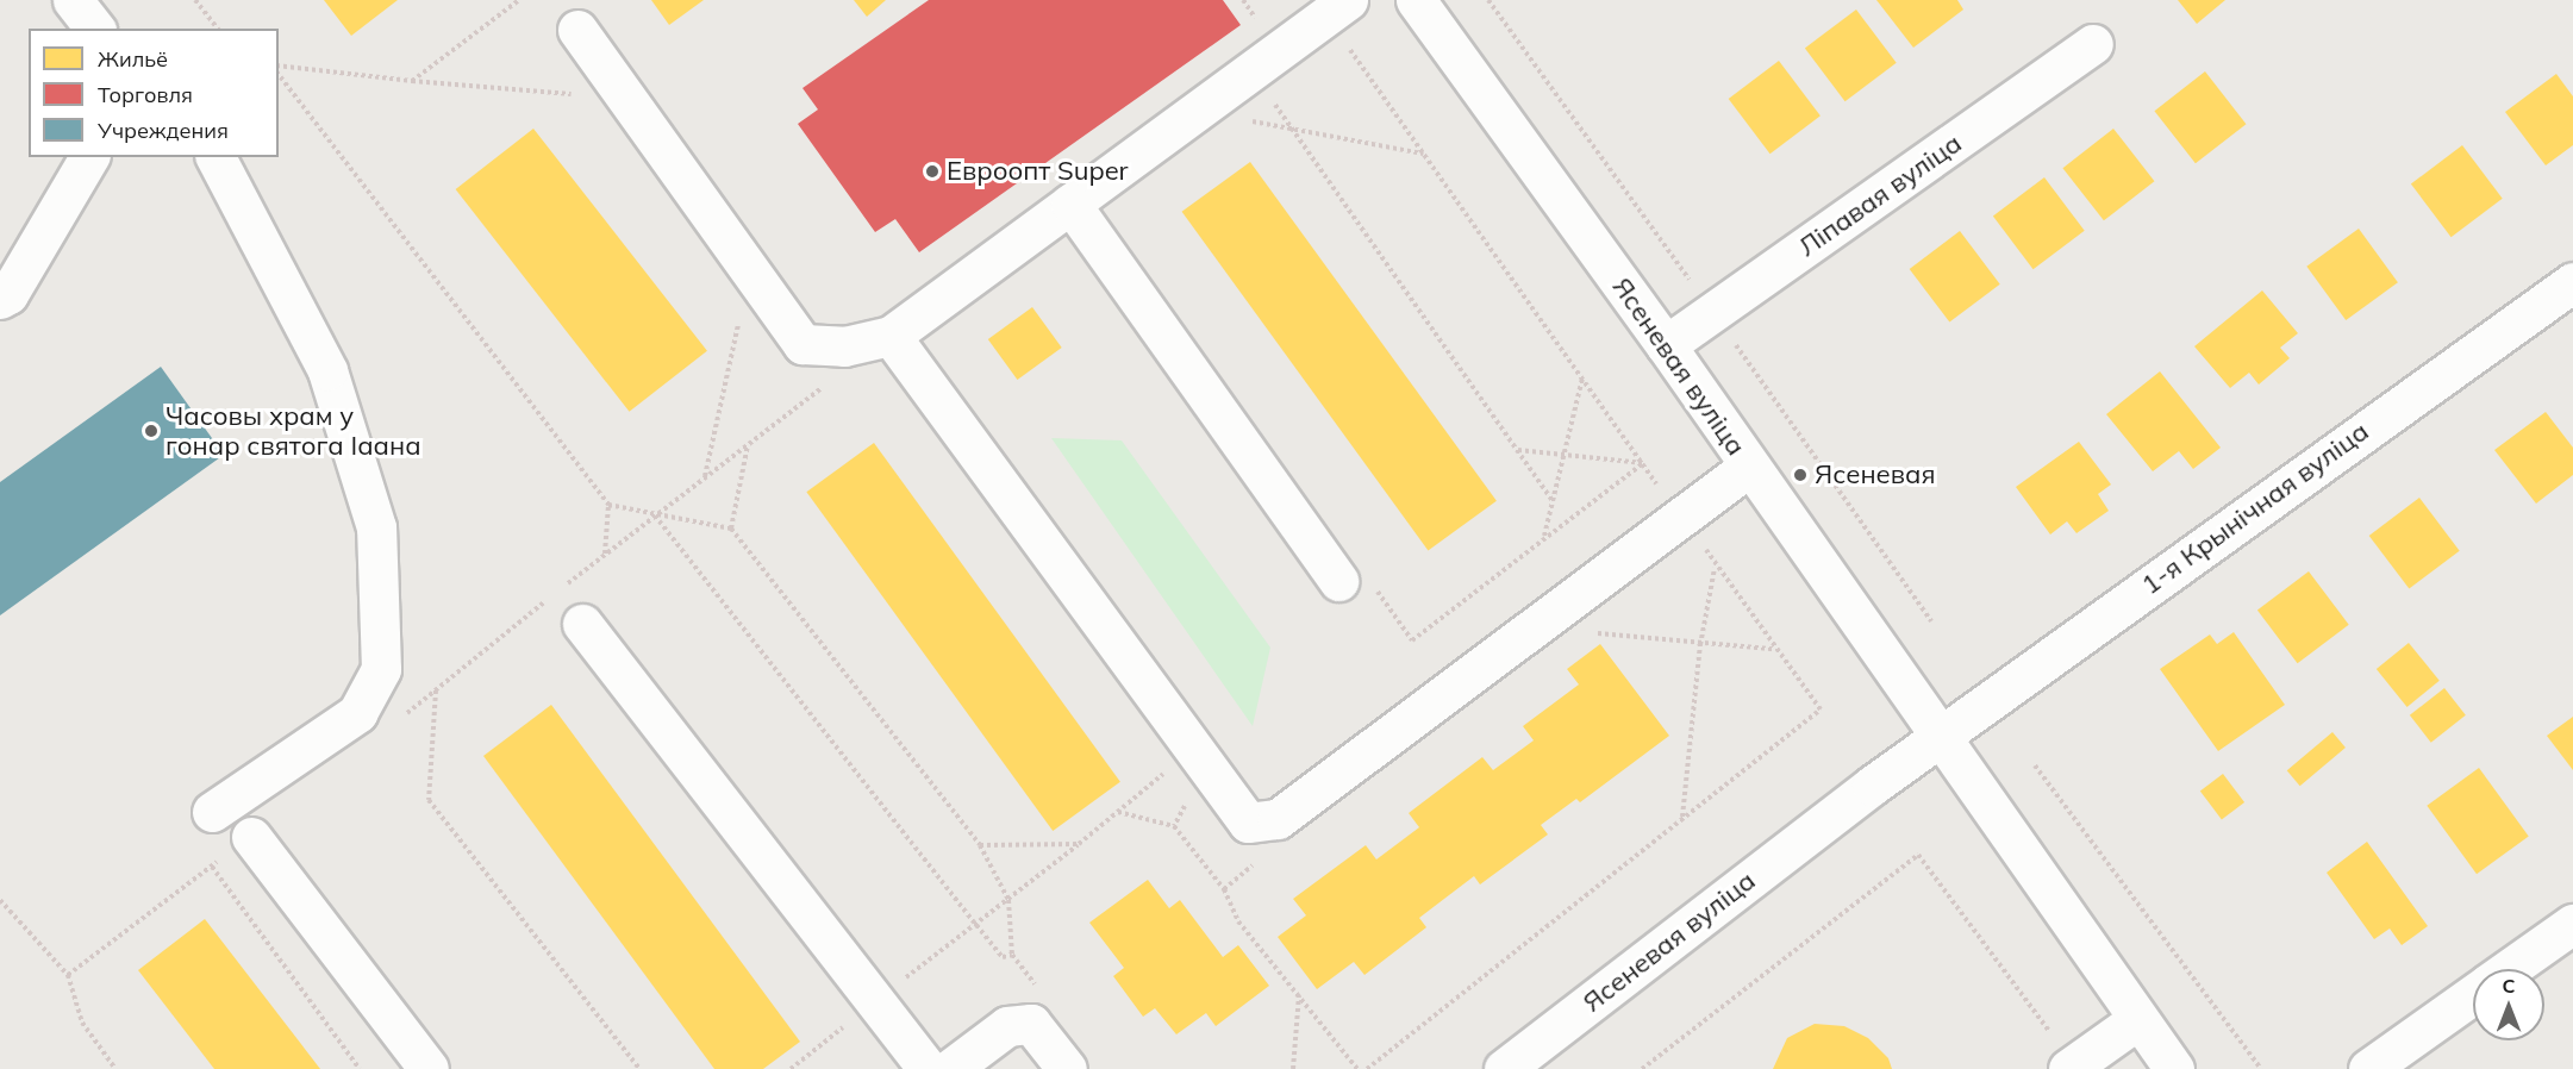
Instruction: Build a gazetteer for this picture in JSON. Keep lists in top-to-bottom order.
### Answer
{
  "streets": {
    "street": ["Ліпавая вуліца", "Ясеневая вуліца", "1-я Крынічная вуліца"]
  },
  "crossings": [
    ["Ліпавая вуліца", "Ясеневая вуліца"],
    ["Ясеневая вуліца", "1-я Крынічная вуліца"]
  ],
  "places": ["Евроопт Super", "Часовы храм у гонар святога Іаана", "Ясеневая"],
  "legend": ["Жильё", "Торговля", "Учреждения"],
  "north": "top"
}
